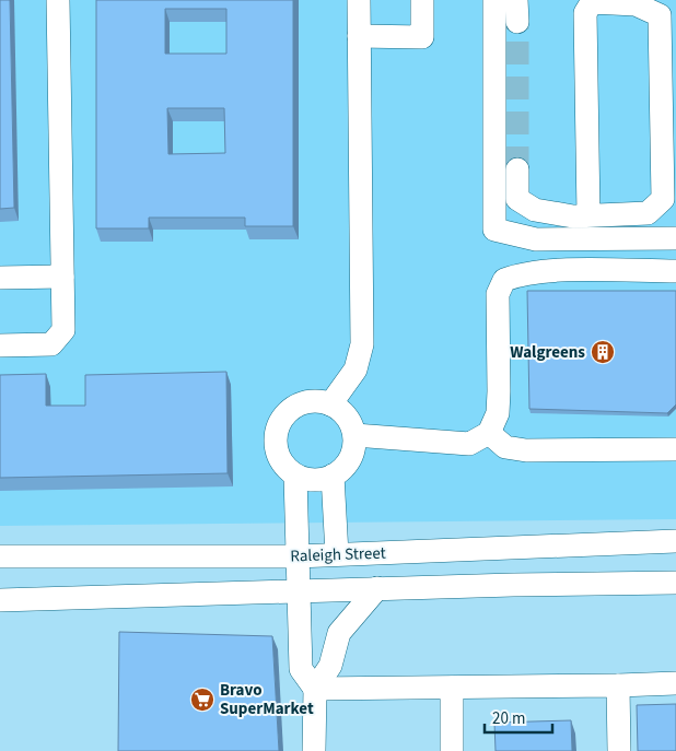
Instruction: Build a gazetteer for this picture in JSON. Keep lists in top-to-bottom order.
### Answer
{
  "streets": {
    "street": ["Raleigh Street"]
  },
  "places": {
    "building": ["Walgreens"],
    "supermarket": ["Bravo SuperMarket"]
  },
  "scale_bar": "20 m"
}
